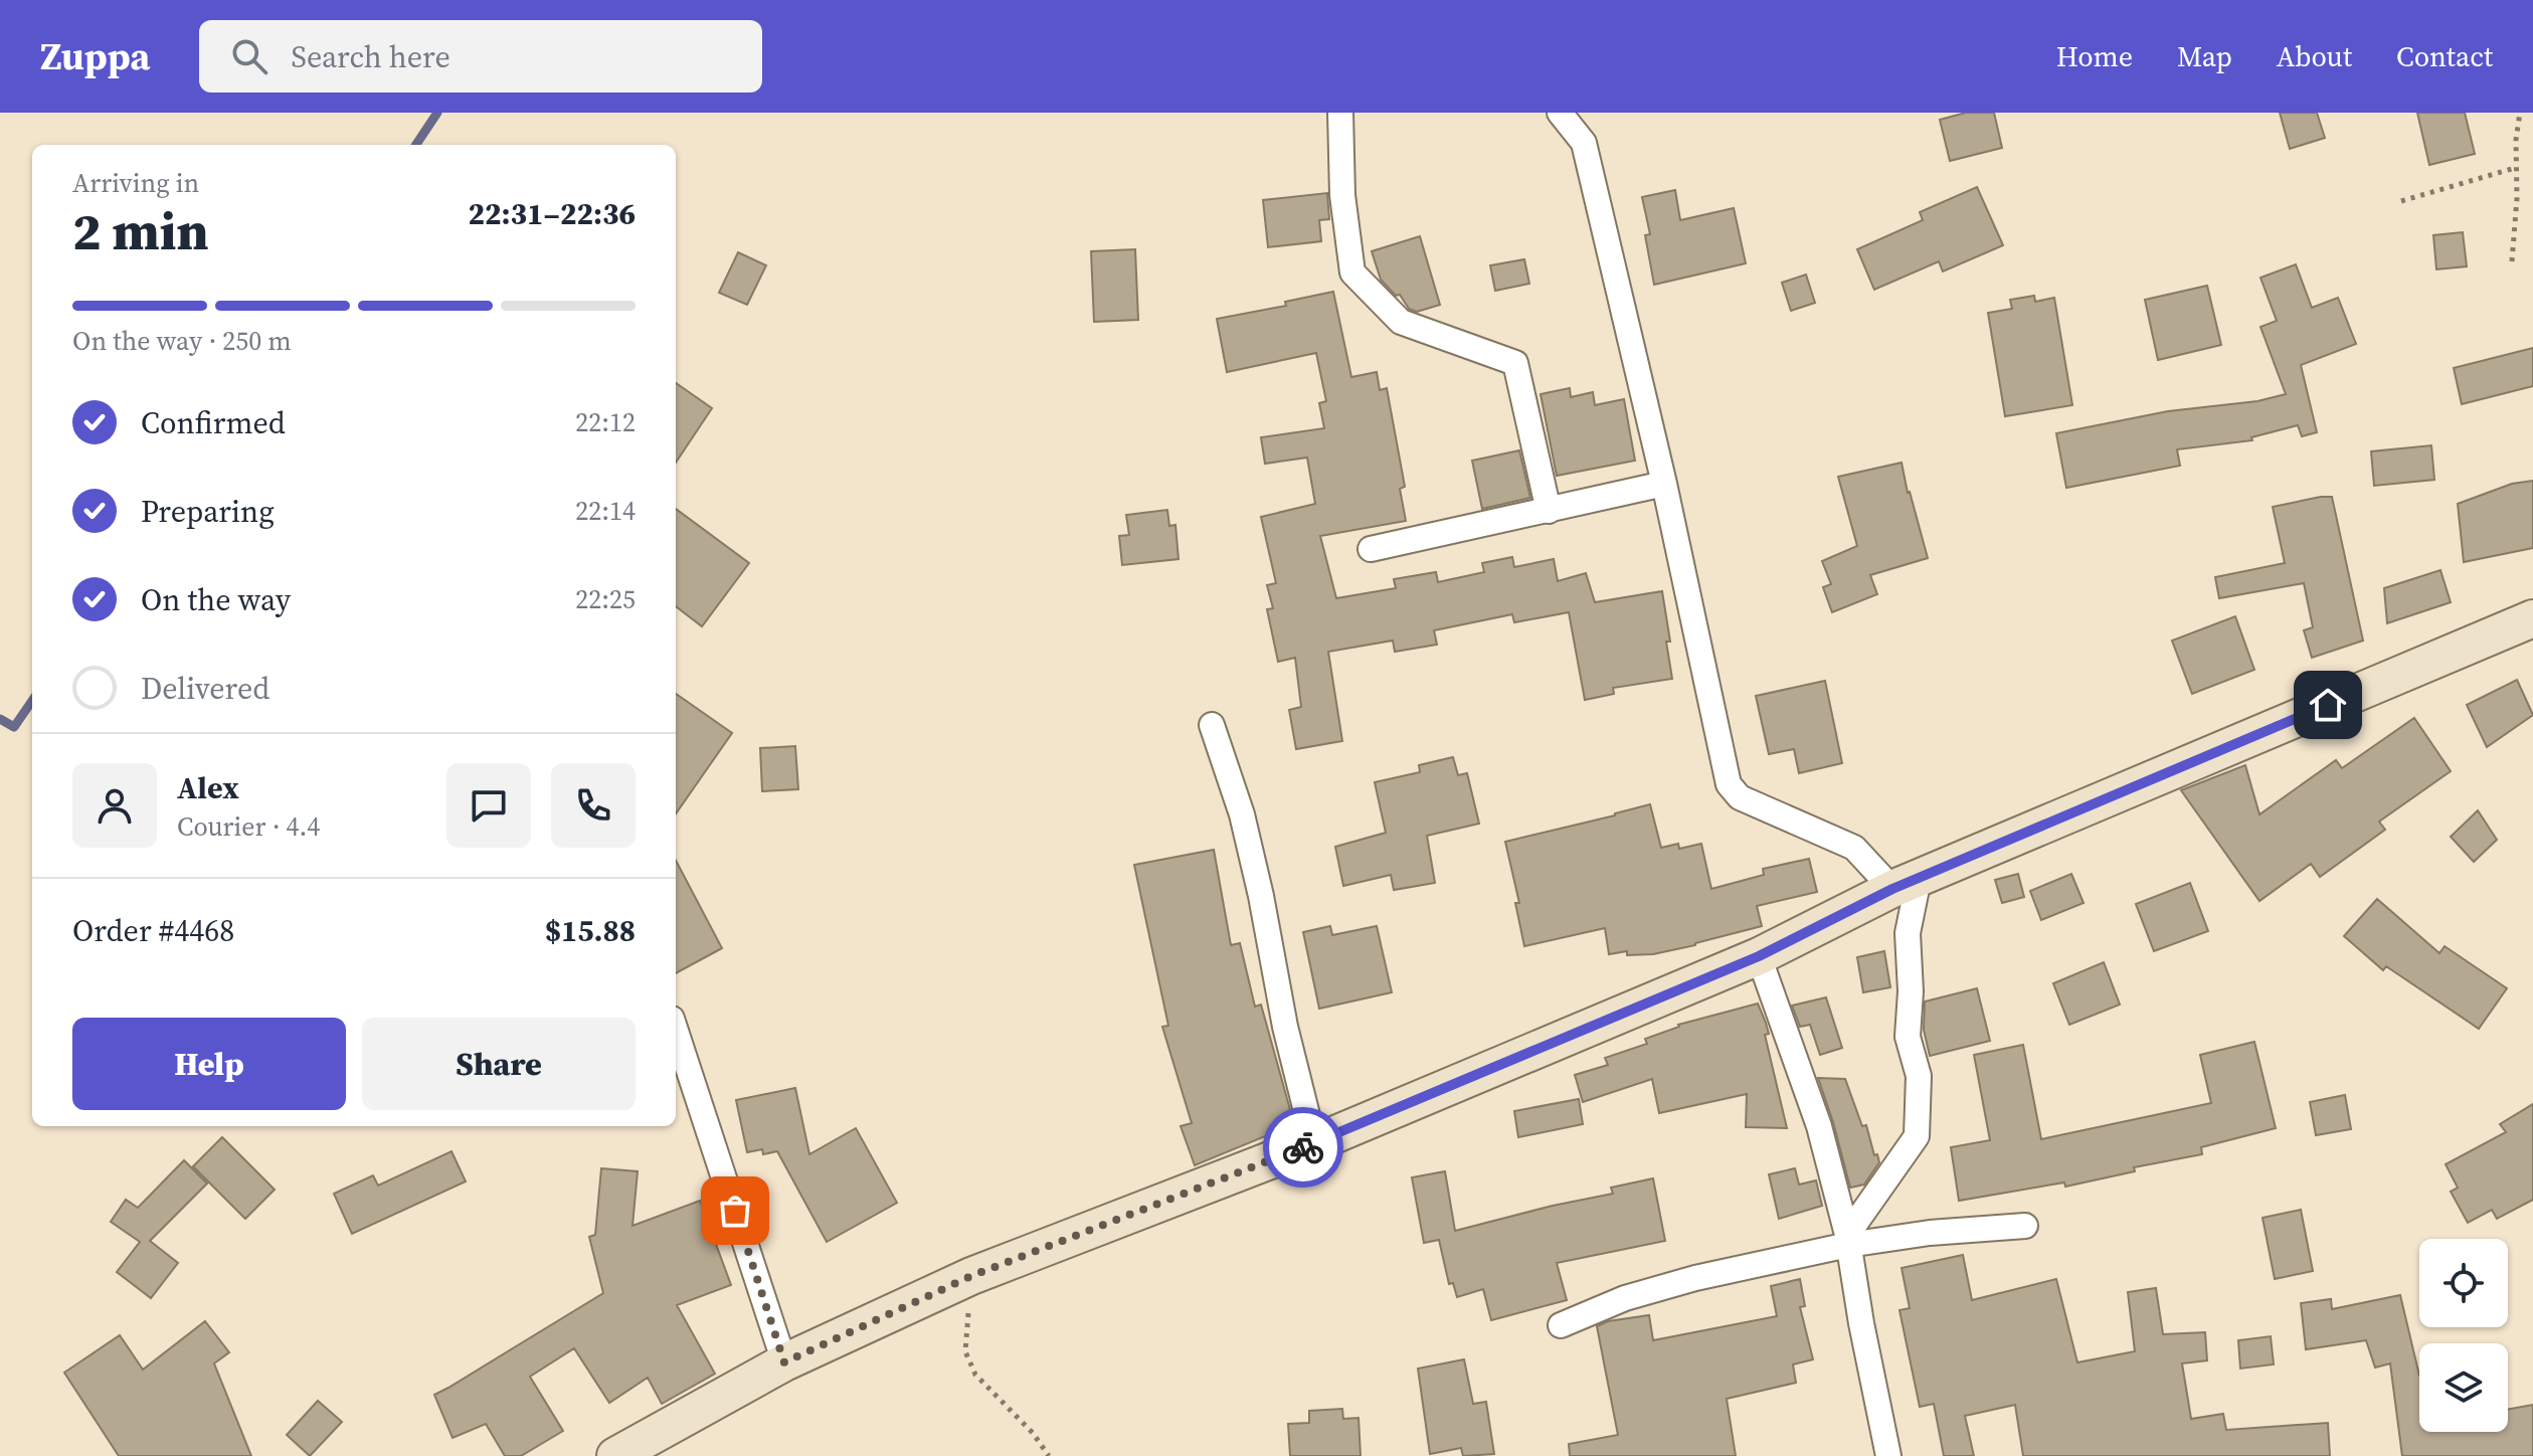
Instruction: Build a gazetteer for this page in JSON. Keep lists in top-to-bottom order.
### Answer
{
  "page": {
    "header": "Zuppa",
    "search": "Search here",
    "nav": [
      "Home",
      "Map",
      "About",
      "Contact"
    ],
    "heading": ["2 min", "Arriving in", "22:31–22:36"],
    "panel": [
      "Alex",
      "Courier · 4.4",
      "Order #4468",
      "$15.88"
    ],
    "bar": "On the way · 250 m",
    "list": [
      ["Confirmed", "22:12"],
      ["Preparing", "22:14"],
      ["On the way", "22:25"],
      "Delivered"
    ],
    "buttons": ["Help", "Share"]
  }
}
